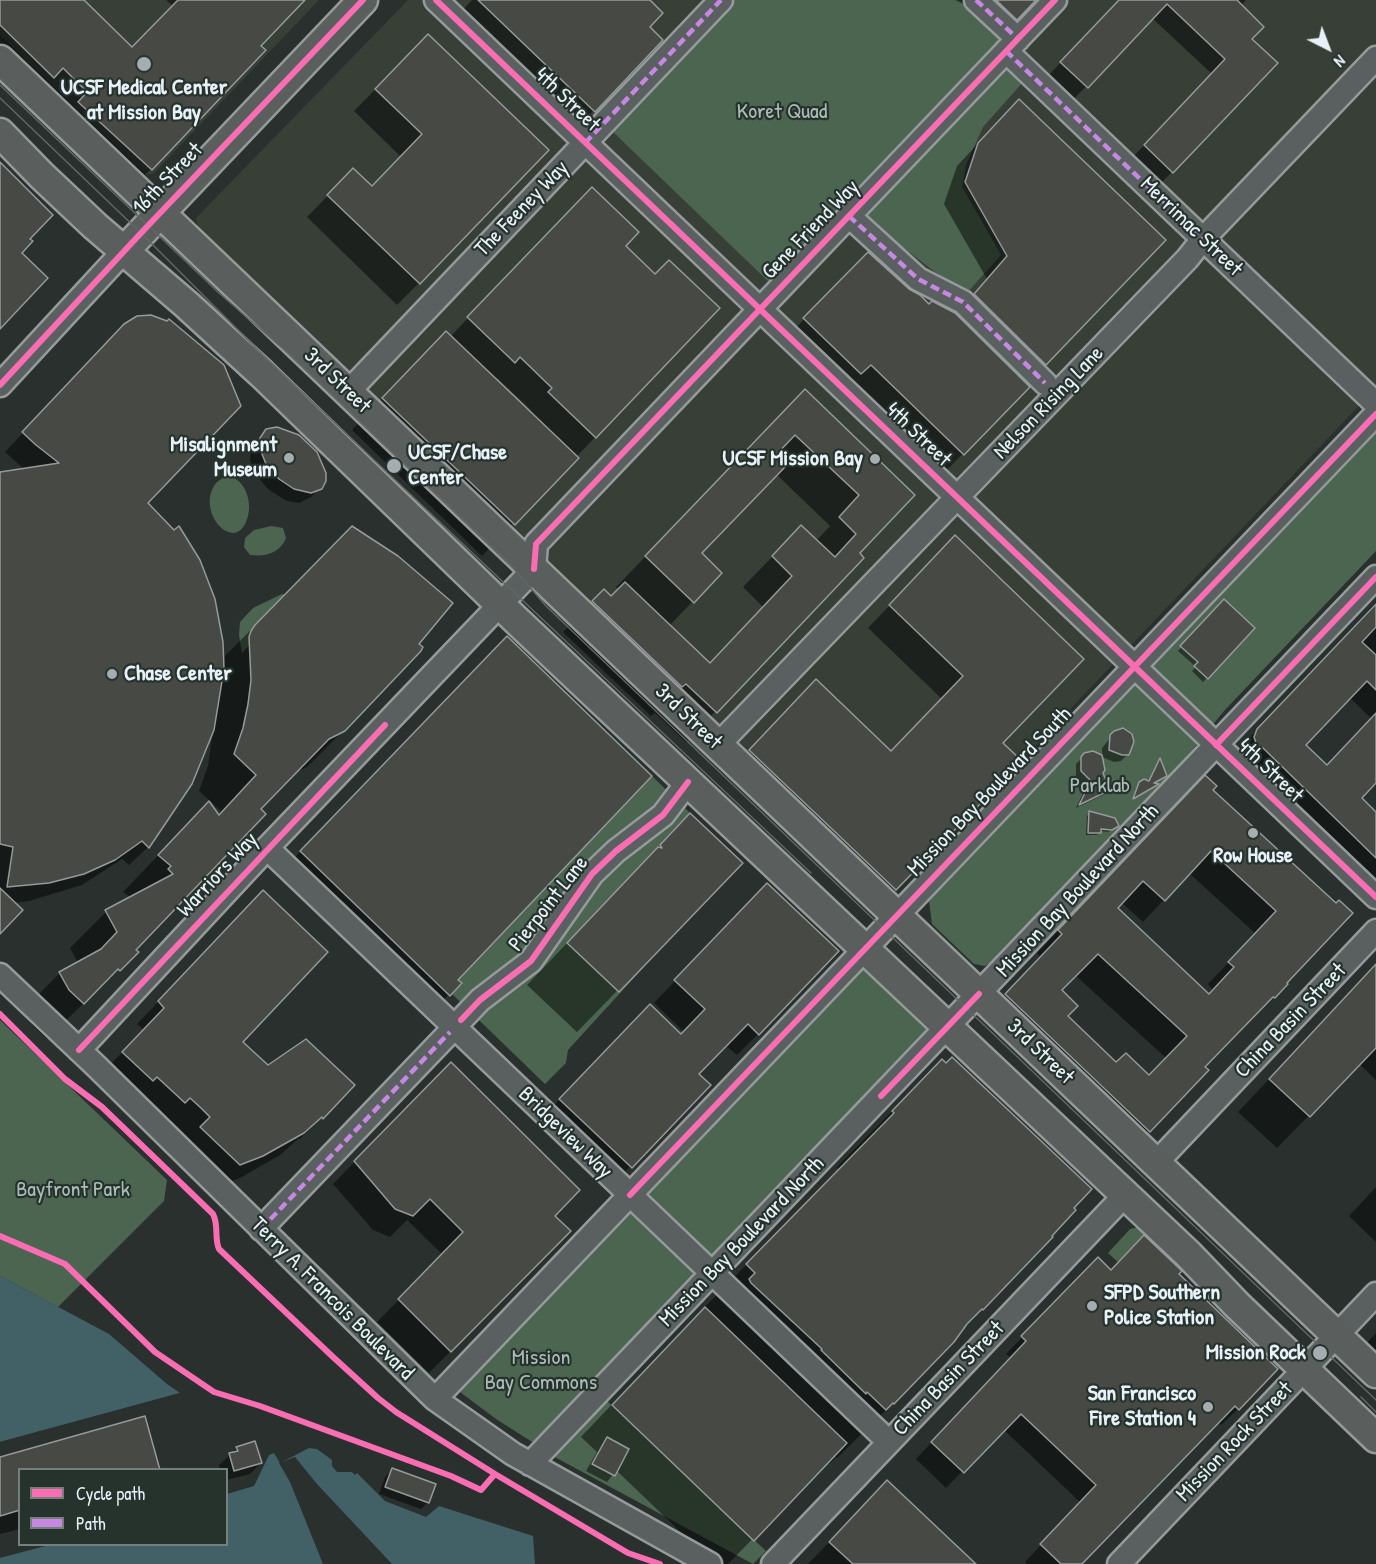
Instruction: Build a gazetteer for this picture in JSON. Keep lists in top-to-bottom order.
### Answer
{
  "streets": {
    "main road": ["16th Street", "3rd Street"],
    "street": [
      "4th Street",
      "The Feeney Way",
      "Merrimac Street",
      "Gene Friend Way",
      "Nelson Rising Lane",
      "Mission Bay Boulevard South",
      "Warriors Way",
      "Mission Bay Boulevard North",
      "Pierpoint Lane",
      "China Basin Street",
      "Bridgeview Way",
      "Terry A. Francois Boulevard",
      "Mission Rock Street"
    ]
  },
  "crossings": [
    ["4th Street", "The Feeney Way"],
    ["4th Street", "Gene Friend Way"],
    ["4th Street", "Nelson Rising Lane"],
    ["4th Street", "Mission Bay Boulevard South"],
    ["4th Street", "Mission Bay Boulevard North"],
    ["16th Street", "3rd Street"],
    ["The Feeney Way", "3rd Street"],
    ["Merrimac Street", "Gene Friend Way"],
    ["Merrimac Street", "Nelson Rising Lane"],
    ["Gene Friend Way", "3rd Street"],
    ["Gene Friend Way", "Warriors Way"],
    ["3rd Street", "Nelson Rising Lane"],
    ["3rd Street", "Mission Bay Boulevard South"],
    ["3rd Street", "Warriors Way"],
    ["3rd Street", "Mission Bay Boulevard North"],
    ["3rd Street", "Pierpoint Lane"],
    ["3rd Street", "China Basin Street"],
    ["3rd Street", "Mission Rock Street"],
    ["Mission Bay Boulevard South", "Bridgeview Way"],
    ["Mission Bay Boulevard South", "Terry A. Francois Boulevard"],
    ["Warriors Way", "Bridgeview Way"],
    ["Warriors Way", "Terry A. Francois Boulevard"],
    ["Mission Bay Boulevard North", "Bridgeview Way"],
    ["Mission Bay Boulevard North", "Terry A. Francois Boulevard"],
    ["Pierpoint Lane", "Terry A. Francois Boulevard"],
    ["China Basin Street", "Bridgeview Way"]
  ],
  "parks": [
    "Koret Quad",
    "Parklab",
    "Bayfront Park",
    "Mission Bay Commons"
  ],
  "places": [
    "UCSF Medical Center at Mission Bay",
    "Misalignment Museum",
    "UCSF Mission Bay",
    "UCSF/Chase Center",
    "Chase Center",
    "Row House",
    "SFPD Southern Police Station",
    "Mission Rock",
    "San Francisco Fire Station 4"
  ],
  "legend": ["Cycle path", "Path"],
  "north": "bottom right"
}
